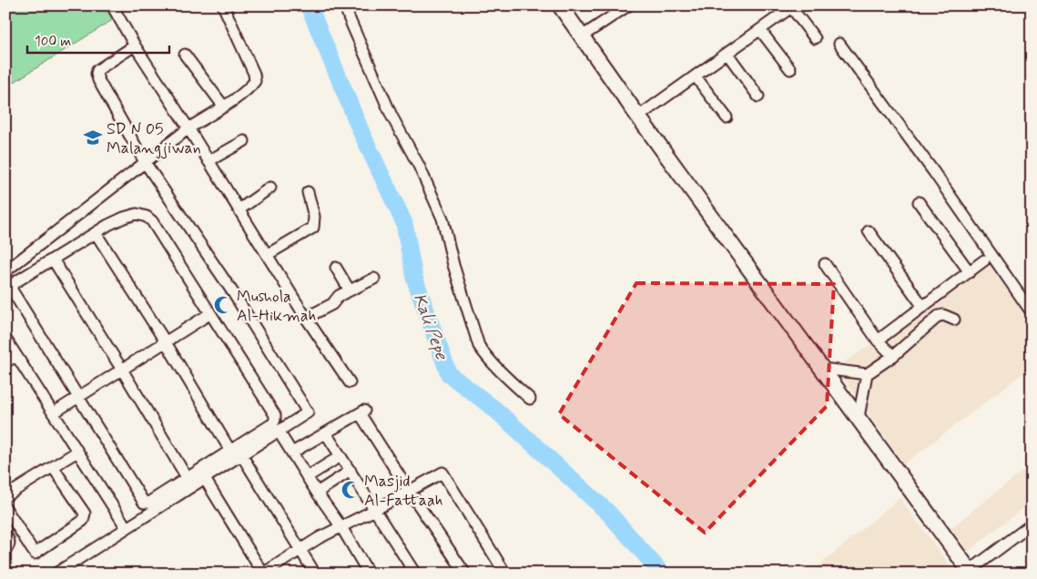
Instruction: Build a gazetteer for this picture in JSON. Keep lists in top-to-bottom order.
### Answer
{
  "water": ["Kali Pepe"],
  "places": {
    "school or university": ["SD N 05 Malangjiwan"],
    "mosque": ["Mushola Al-Hikmah", "Masjid Al-Fattaah"]
  },
  "scale_bar": "100 m"
}
